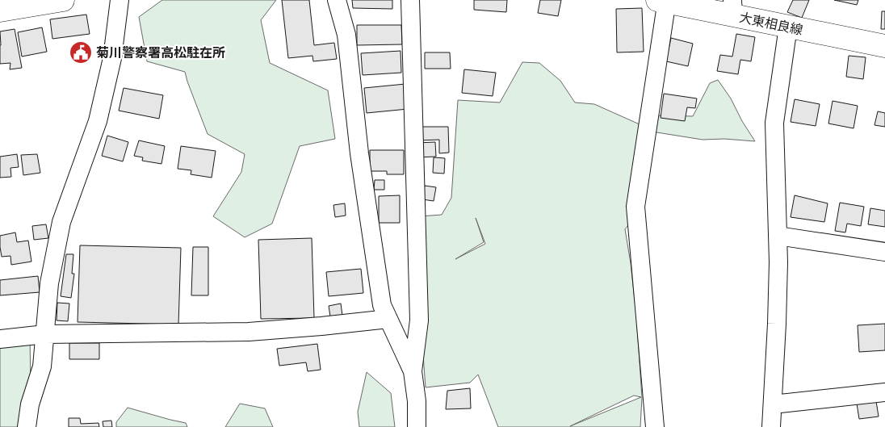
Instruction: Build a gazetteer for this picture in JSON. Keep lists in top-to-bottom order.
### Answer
{
  "streets": {
    "main road": ["大東相良線"]
  },
  "places": {
    "public building": ["菊川警察署高松駐在所"]
  }
}
